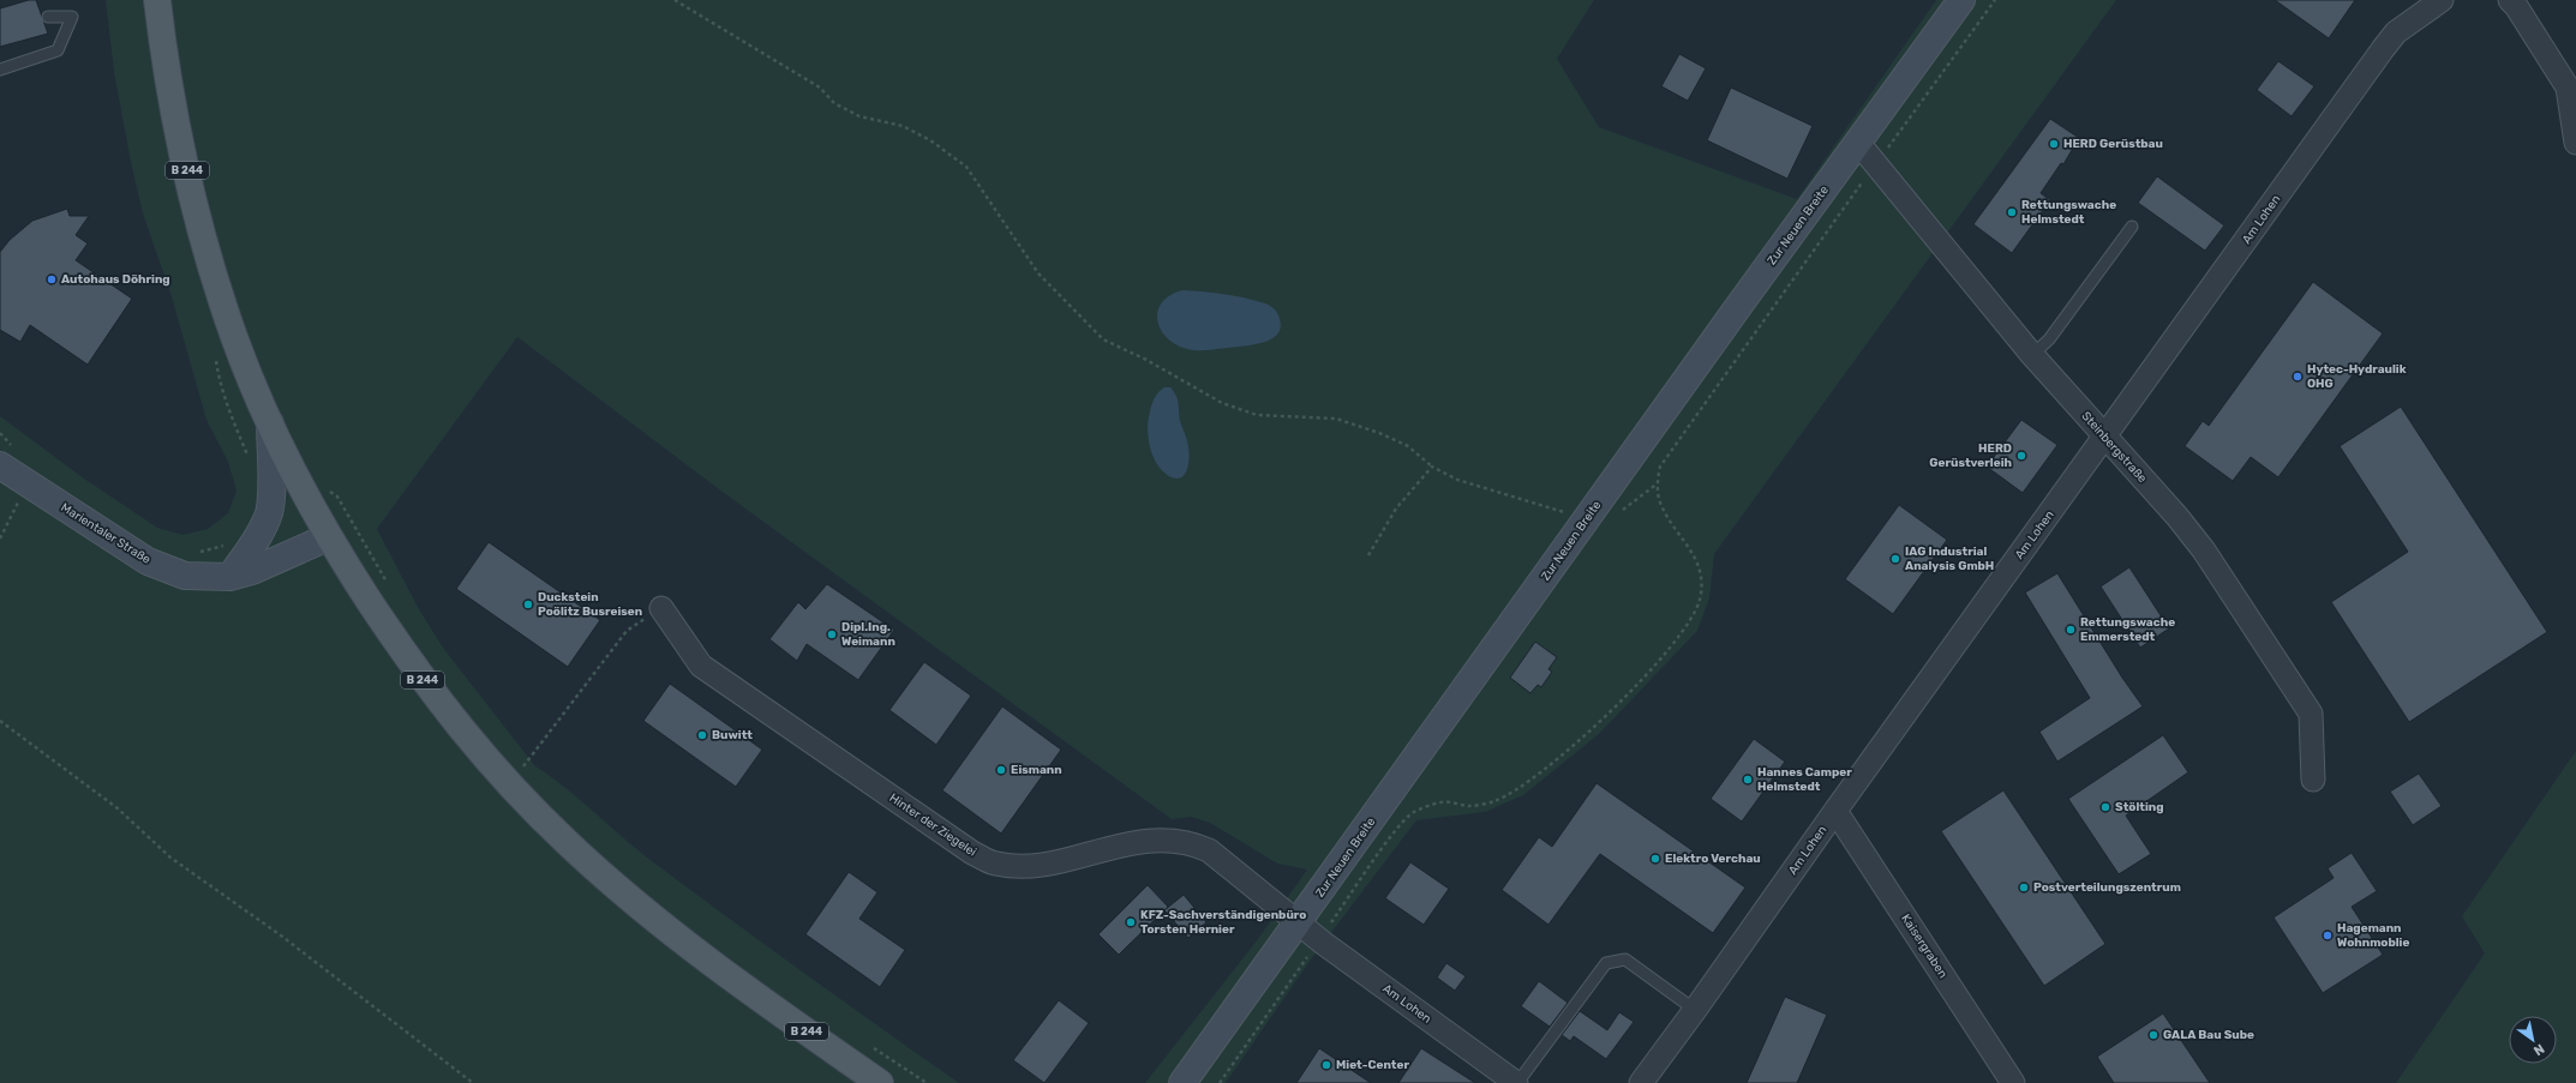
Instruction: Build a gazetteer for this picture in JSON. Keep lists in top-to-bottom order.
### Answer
{
  "streets": {
    "main road": ["B 244"],
    "street": [
      "Am Lohen",
      "Zur Neuen Breite",
      "Steinbergstraße",
      "Marientaler Straße",
      "Hinter der Ziegelei",
      "Kaisergraben"
    ]
  },
  "crossings": [
    ["B 244", "Marientaler Straße"],
    ["Am Lohen", "Zur Neuen Breite"],
    ["Am Lohen", "Steinbergstraße"],
    ["Am Lohen", "Hinter der Ziegelei"],
    ["Am Lohen", "Kaisergraben"],
    ["Zur Neuen Breite", "Steinbergstraße"],
    ["Zur Neuen Breite", "Hinter der Ziegelei"]
  ],
  "places": [
    "HERD Gerüstbau",
    "Rettungswache Helmstedt",
    "Autohaus Döhring",
    "Hytec-Hydraulik OHG",
    "HERD Gerüstverleih",
    "IAG Industrial Analysis GmbH",
    "Duckstein Poölitz Busreisen",
    "Rettungswache Emmerstedt",
    "Dipl.Ing. Weimann",
    "Buwitt",
    "Eismann",
    "Hannes Camper Helmstedt",
    "Stölting",
    "Elektro Verchau",
    "Postverteilungszentrum",
    "KFZ-Sachverständigenbüro Torsten Hernier",
    "Hagemann Wohnmoblie",
    "GALA Bau Sube",
    "Miet-Center"
  ],
  "north": "bottom right"
}
